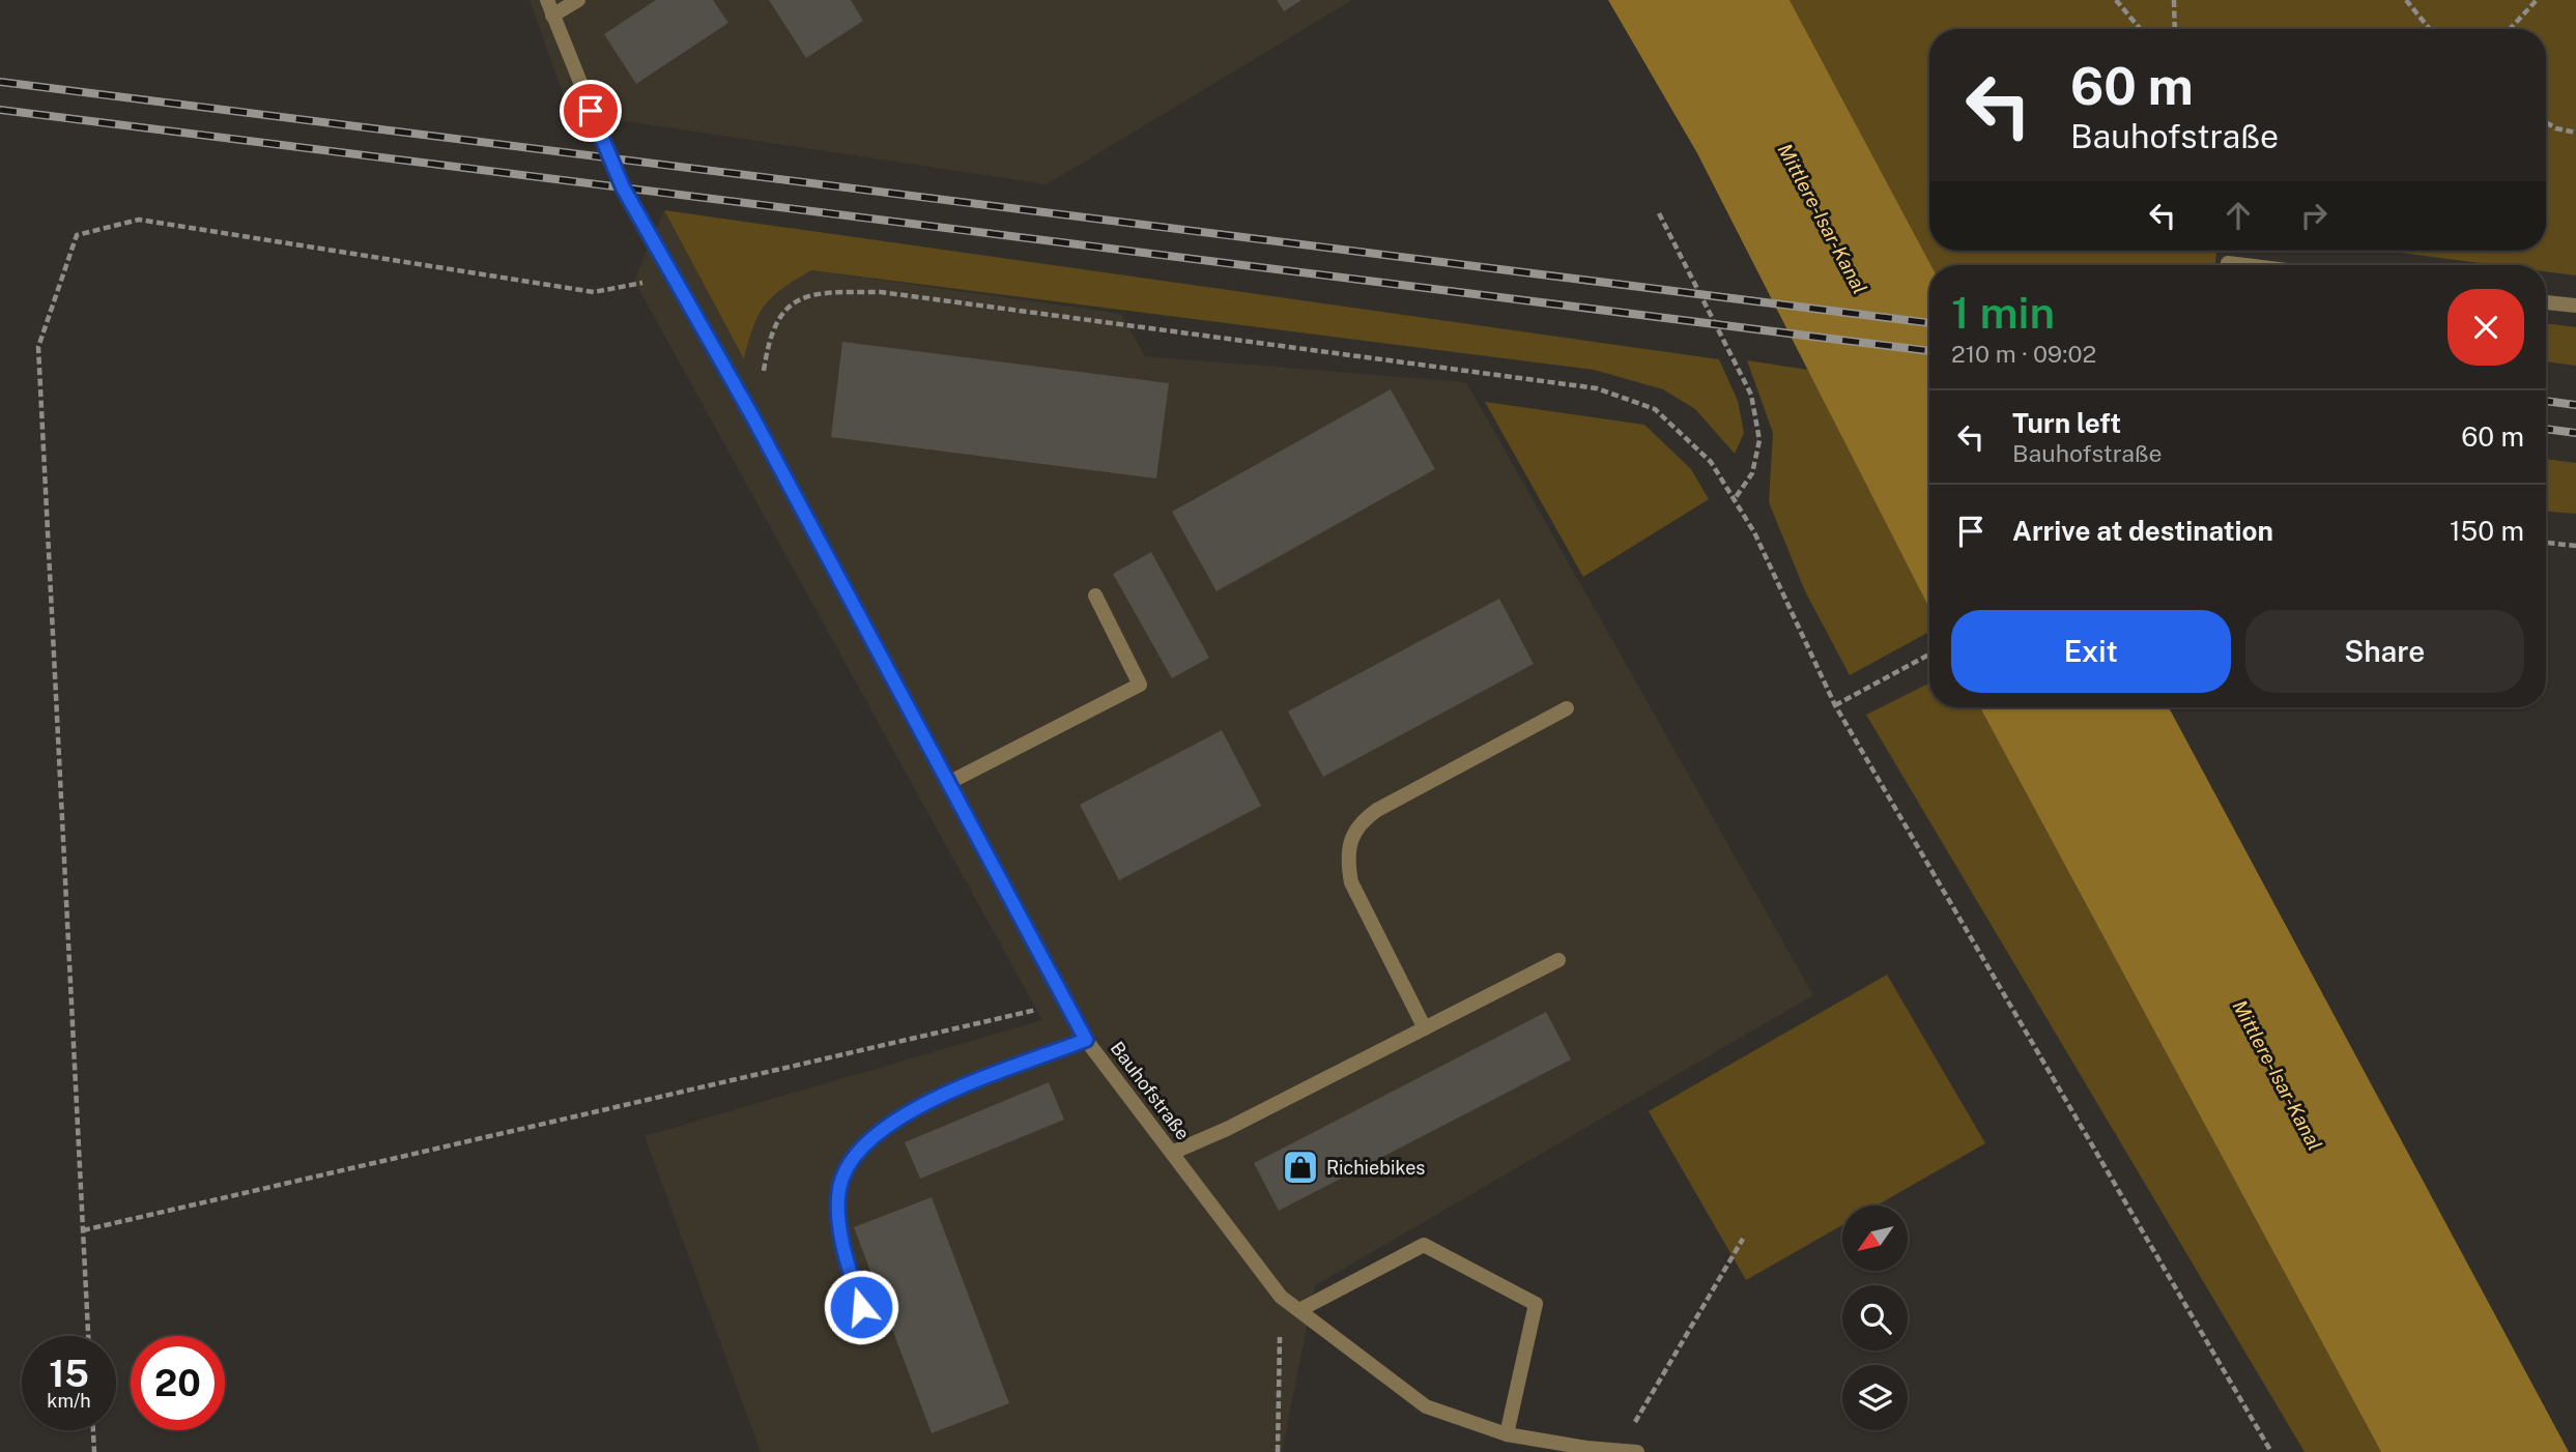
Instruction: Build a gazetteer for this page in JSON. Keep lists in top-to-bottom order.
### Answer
{
  "streets": {
    "street": ["Bauhofstraße"]
  },
  "water": ["Mittlere-Isar-Kanal"],
  "places": {
    "shop": ["Richiebikes"]
  },
  "north": "bottom left",
  "page": {
    "turn": ["60 m", "Bauhofstraße"],
    "heading": ["1 min", "210 m · 09:02"],
    "list": [
      {
        "name": "Turn left",
        "note": "Bauhofstraße",
        "value": "60 m"
      },
      {
        "name": "Arrive at destination",
        "value": "150 m"
      }
    ],
    "buttons": ["Exit", "Share"],
    "speed": "15 km/h",
    "limit": "20"
  }
}
